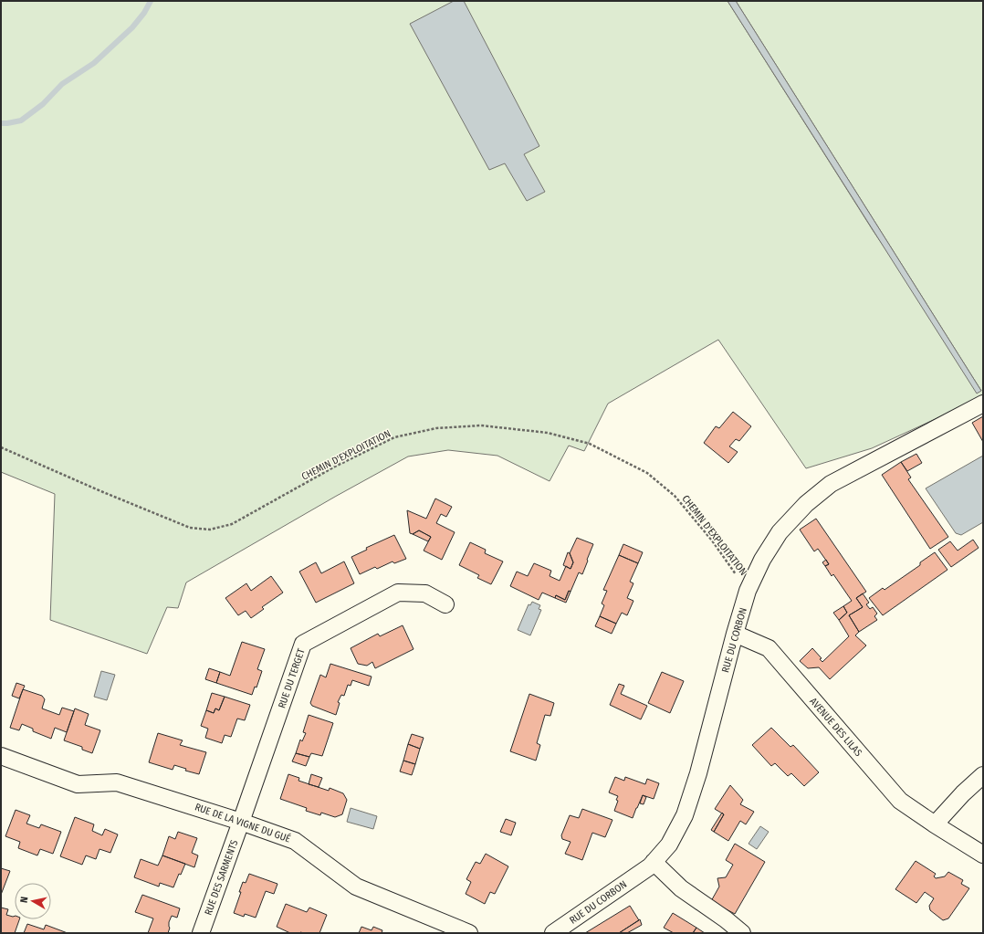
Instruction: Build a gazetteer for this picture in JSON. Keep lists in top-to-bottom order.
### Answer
{
  "streets": {
    "street": [
      "RUE DU CORBON",
      "RUE DU TERGET",
      "AVENUE DES LILAS",
      "RUE DE LA VIGNE DU GUÉ",
      "RUE DES SARMENTS"
    ],
    "path": ["CHEMIN D'EXPLOITATION"]
  },
  "crossings": [
    ["CHEMIN D'EXPLOITATION", "RUE DU CORBON"],
    ["RUE DU CORBON", "AVENUE DES LILAS"],
    ["RUE DU TERGET", "RUE DE LA VIGNE DU GUÉ"],
    ["RUE DU TERGET", "RUE DES SARMENTS"],
    ["RUE DE LA VIGNE DU GUÉ", "RUE DES SARMENTS"]
  ],
  "north": "left"
}
